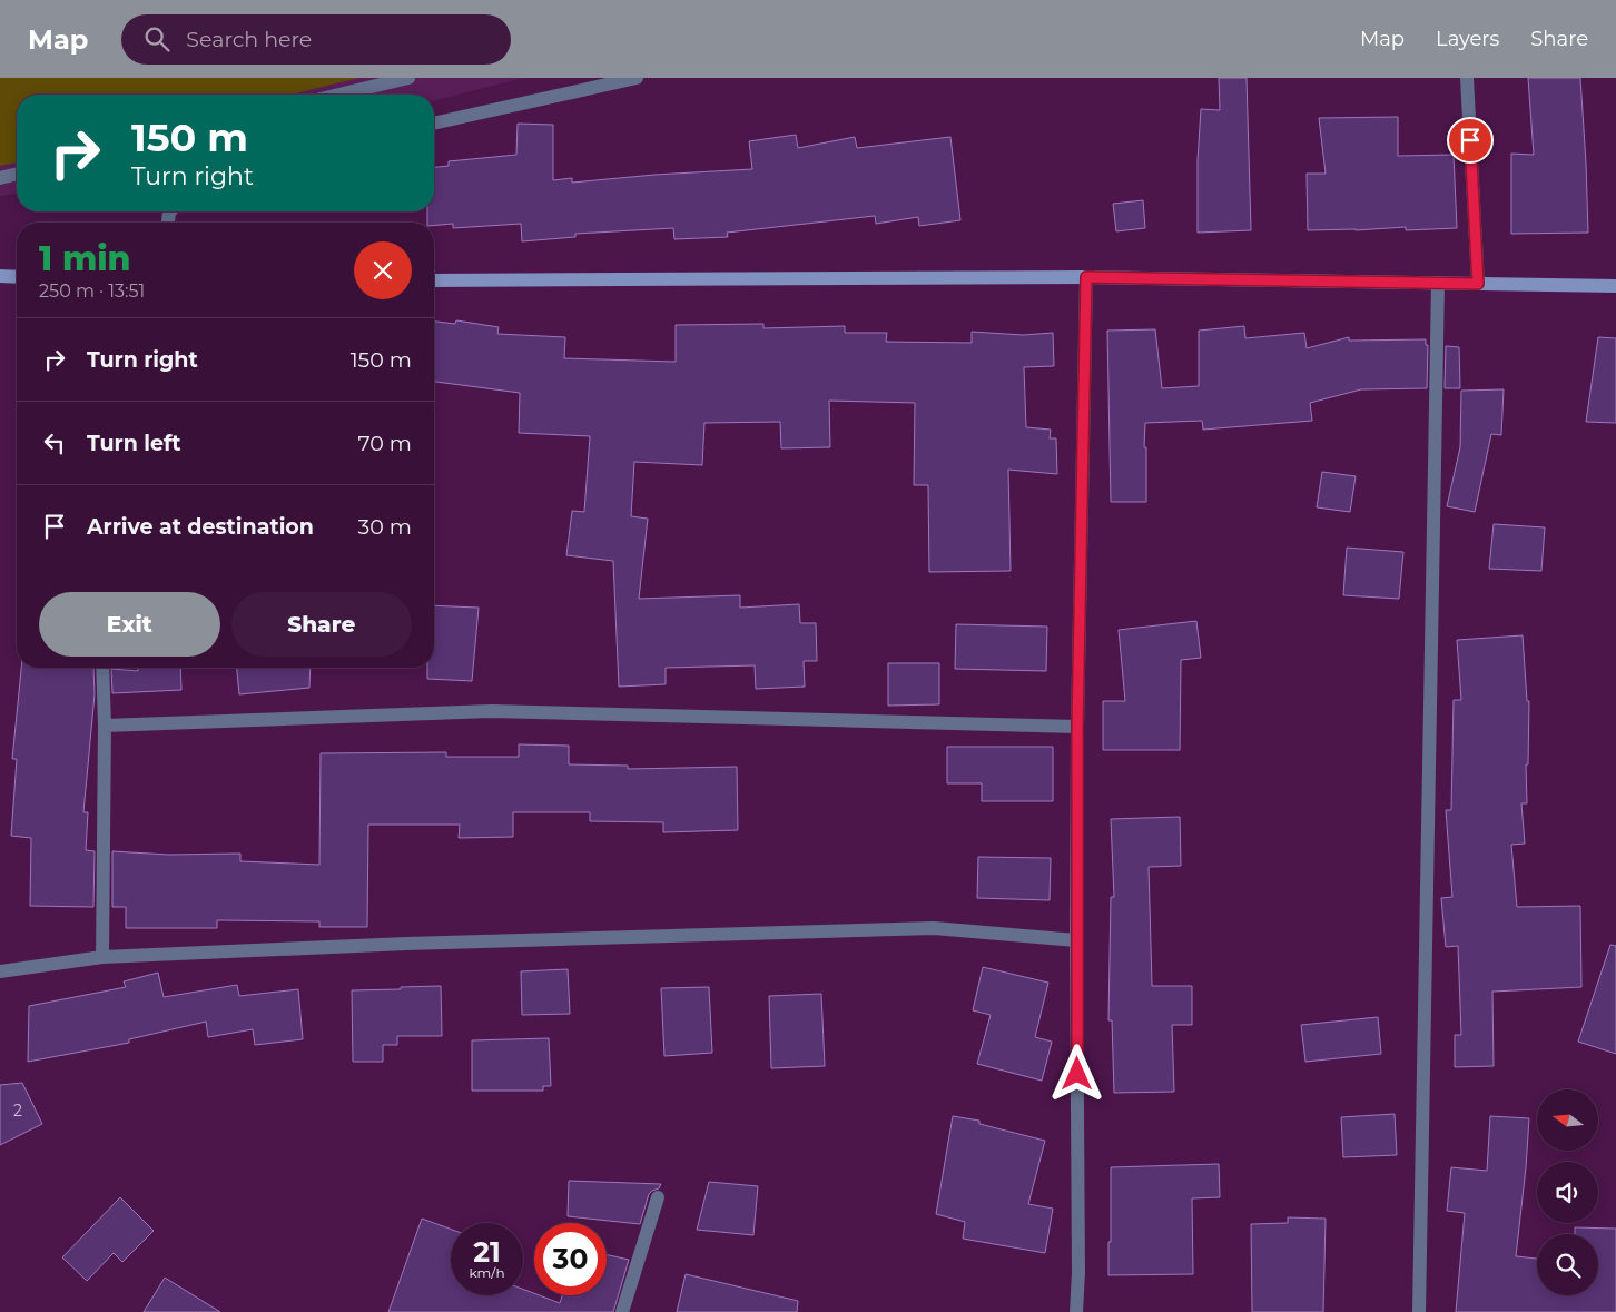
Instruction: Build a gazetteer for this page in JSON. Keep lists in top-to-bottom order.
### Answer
{
  "house_numbers": ["2"],
  "north": "left",
  "page": {
    "header": "Map",
    "search": "Search here",
    "nav": ["Map", "Layers", "Share"],
    "turn": ["150 m", "Turn right"],
    "heading": ["1 min", "250 m · 13:51"],
    "list": [
      {
        "name": "Turn right",
        "value": "150 m"
      },
      {
        "name": "Turn left",
        "value": "70 m"
      },
      {
        "name": "Arrive at destination",
        "value": "30 m"
      }
    ],
    "buttons": ["Exit", "Share"],
    "speed": "21 km/h",
    "limit": "30"
  }
}
